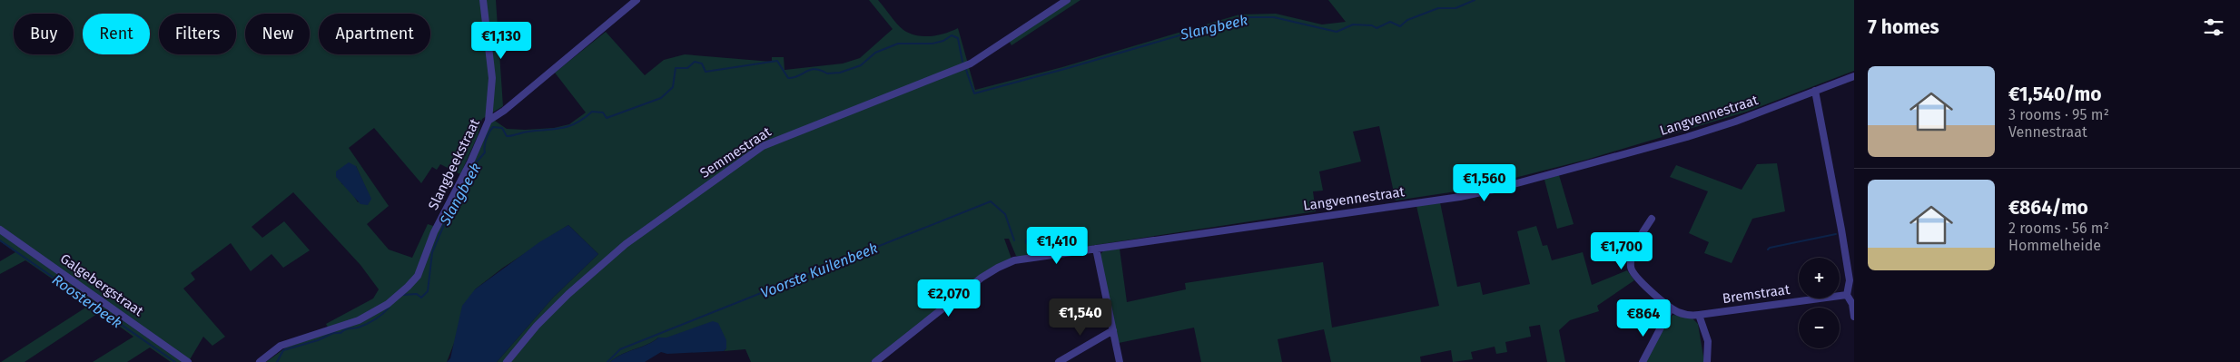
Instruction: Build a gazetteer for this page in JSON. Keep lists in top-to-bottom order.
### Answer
{
  "streets": {
    "street": [
      "Langvennestraat",
      "Semmestraat",
      "Slangbeekstraat",
      "Galgebergstraat",
      "Bremstraat"
    ]
  },
  "water": ["Slangbeek", "Voorste Kuilenbeek", "Roosterbeek"],
  "page": {
    "heading": "7 homes",
    "chip": [
      "Buy",
      "Rent",
      "Filters",
      "New",
      "Apartment"
    ],
    "price": [
      "€1,130",
      "€1,560",
      "€1,410",
      "€1,700",
      "€2,070",
      "€1,540",
      "€864"
    ],
    "list": [
      {
        "name": "€1,540/mo",
        "note": "3 rooms · 95 m² · Vennestraat"
      },
      {
        "name": "€864/mo",
        "note": "2 rooms · 56 m² · Hommelheide"
      }
    ],
    "map_buttons": ["+", "−"]
  }
}
